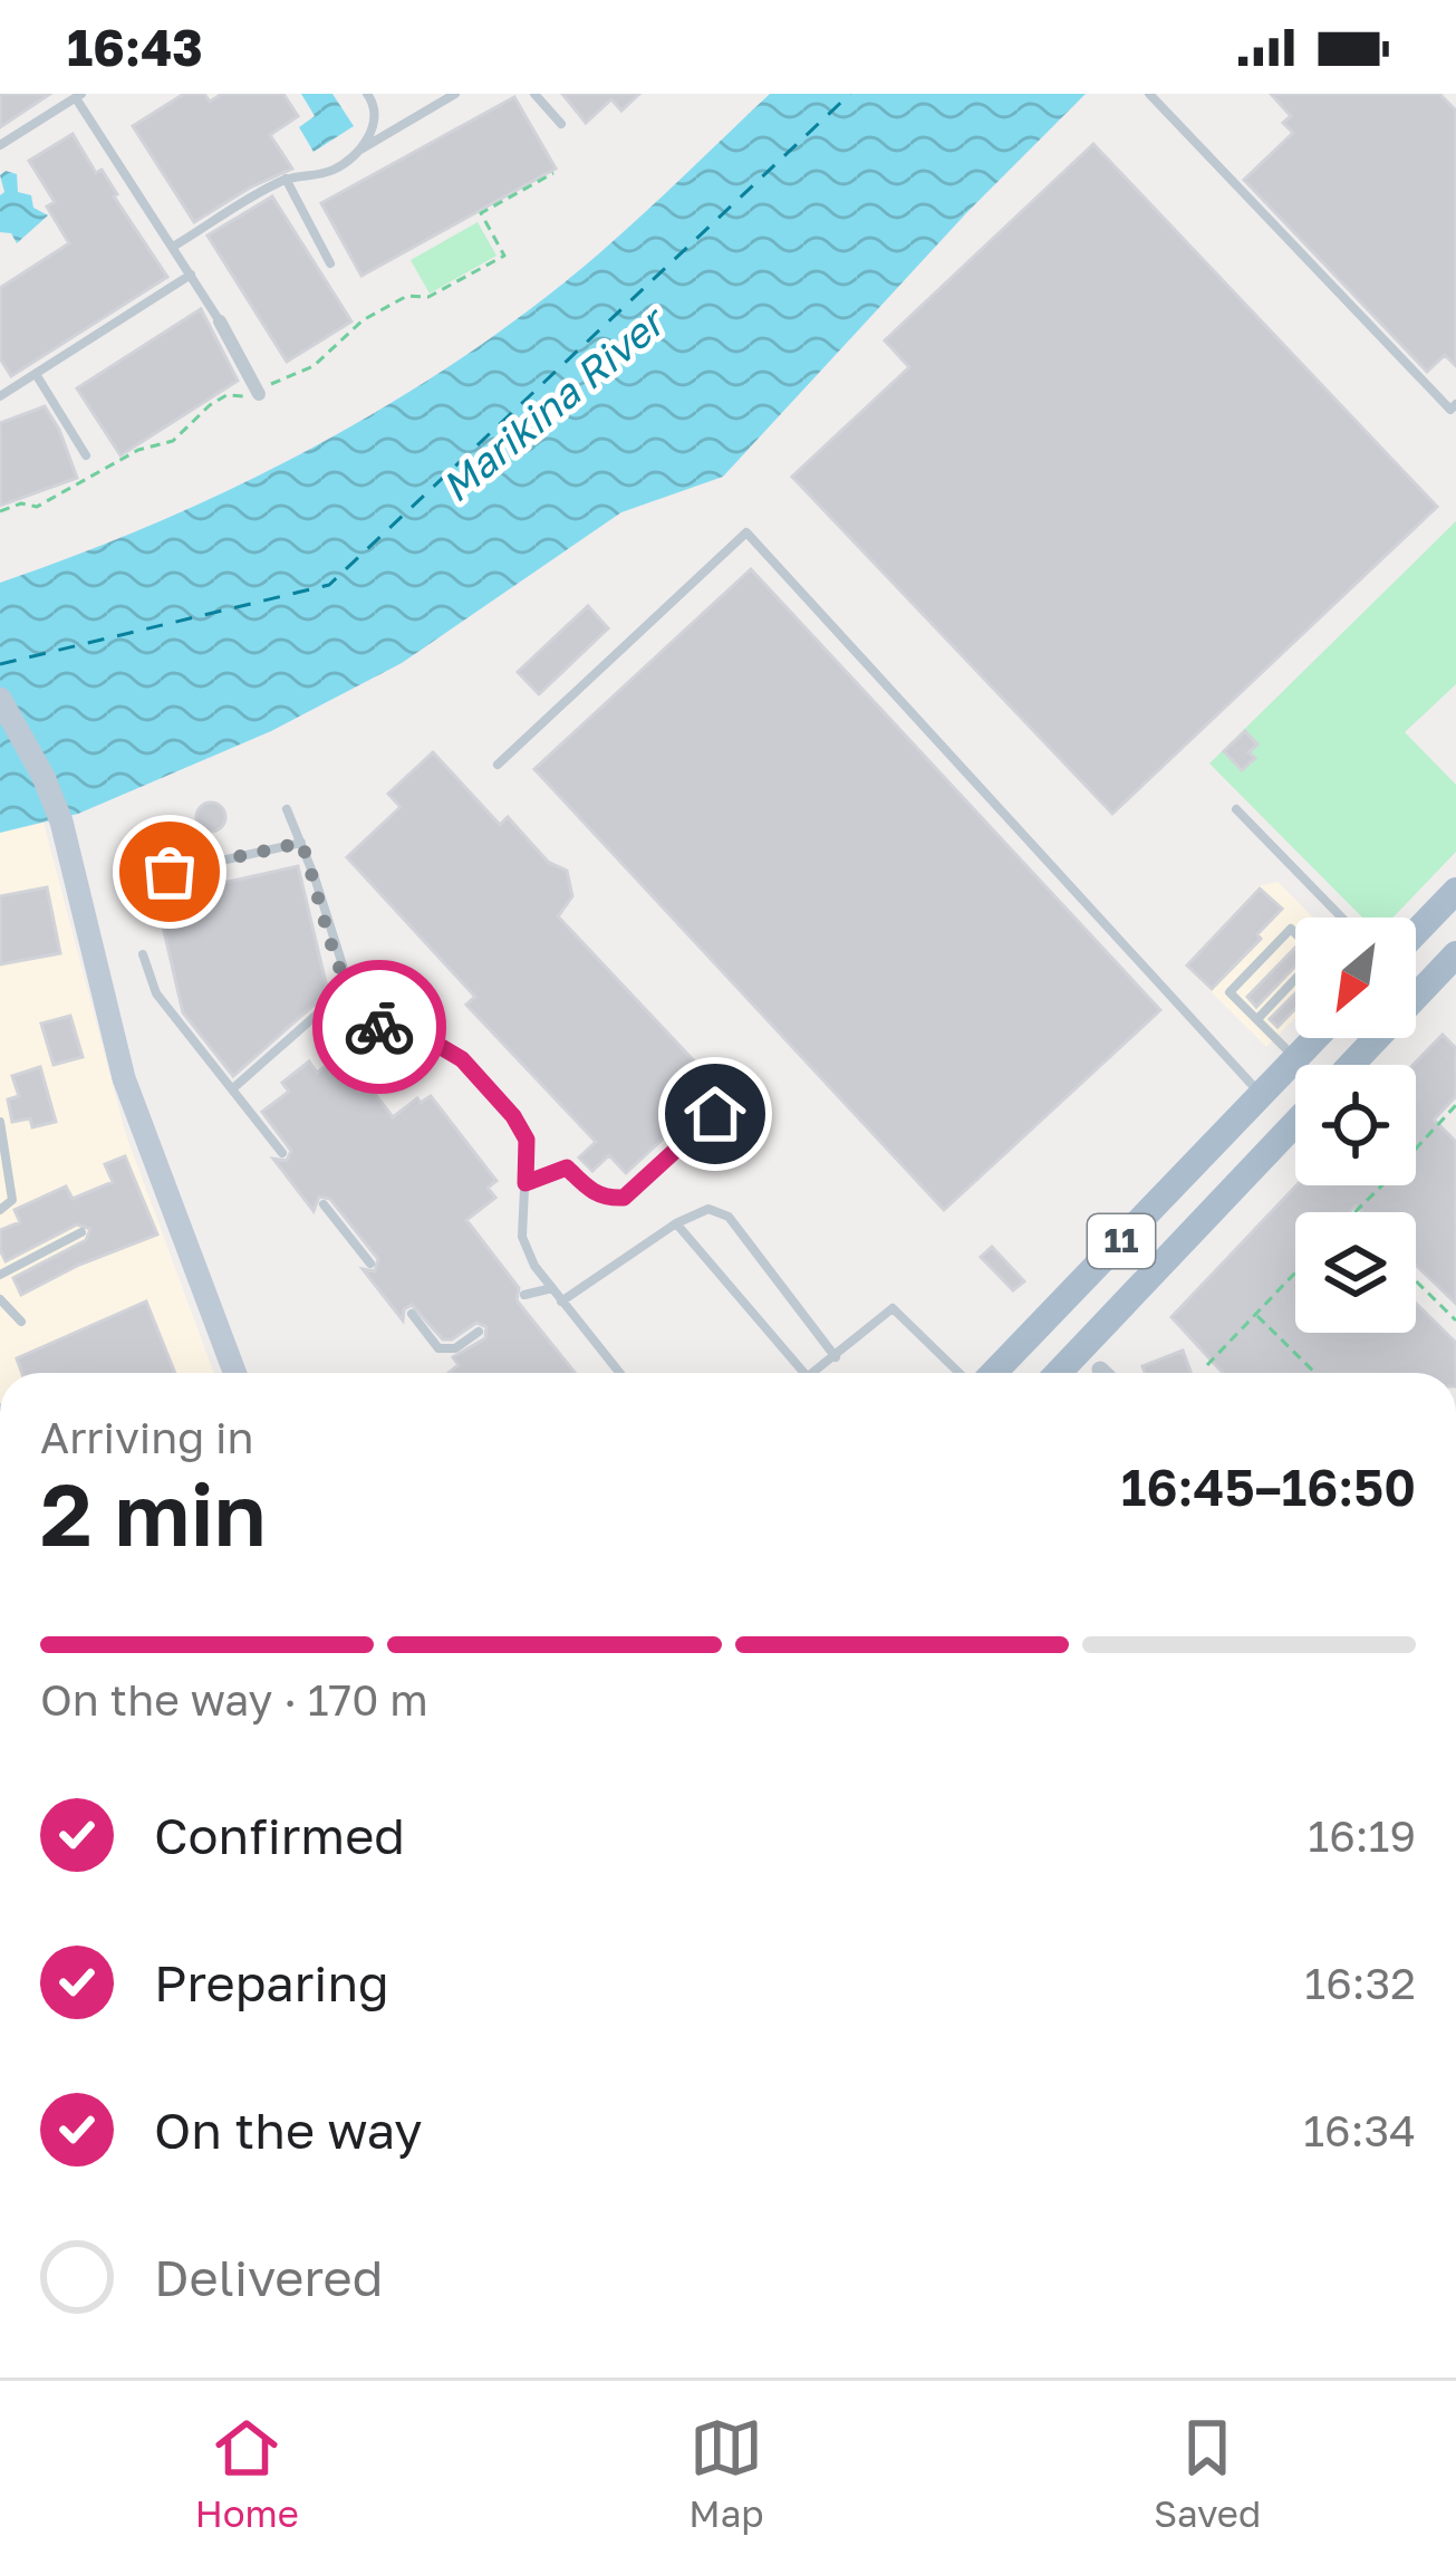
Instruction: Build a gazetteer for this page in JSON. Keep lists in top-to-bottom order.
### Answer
{
  "streets": {
    "main road": ["11"]
  },
  "water": ["Marikina River"],
  "north": "bottom left",
  "page": {
    "status": "16:43",
    "heading": ["2 min", "Arriving in", "16:45–16:50"],
    "bar": "On the way · 170 m",
    "list": [
      ["Confirmed", "16:19"],
      ["Preparing", "16:32"],
      ["On the way", "16:34"],
      "Delivered"
    ],
    "tabs": ["Home", "Map", "Saved"]
  }
}
